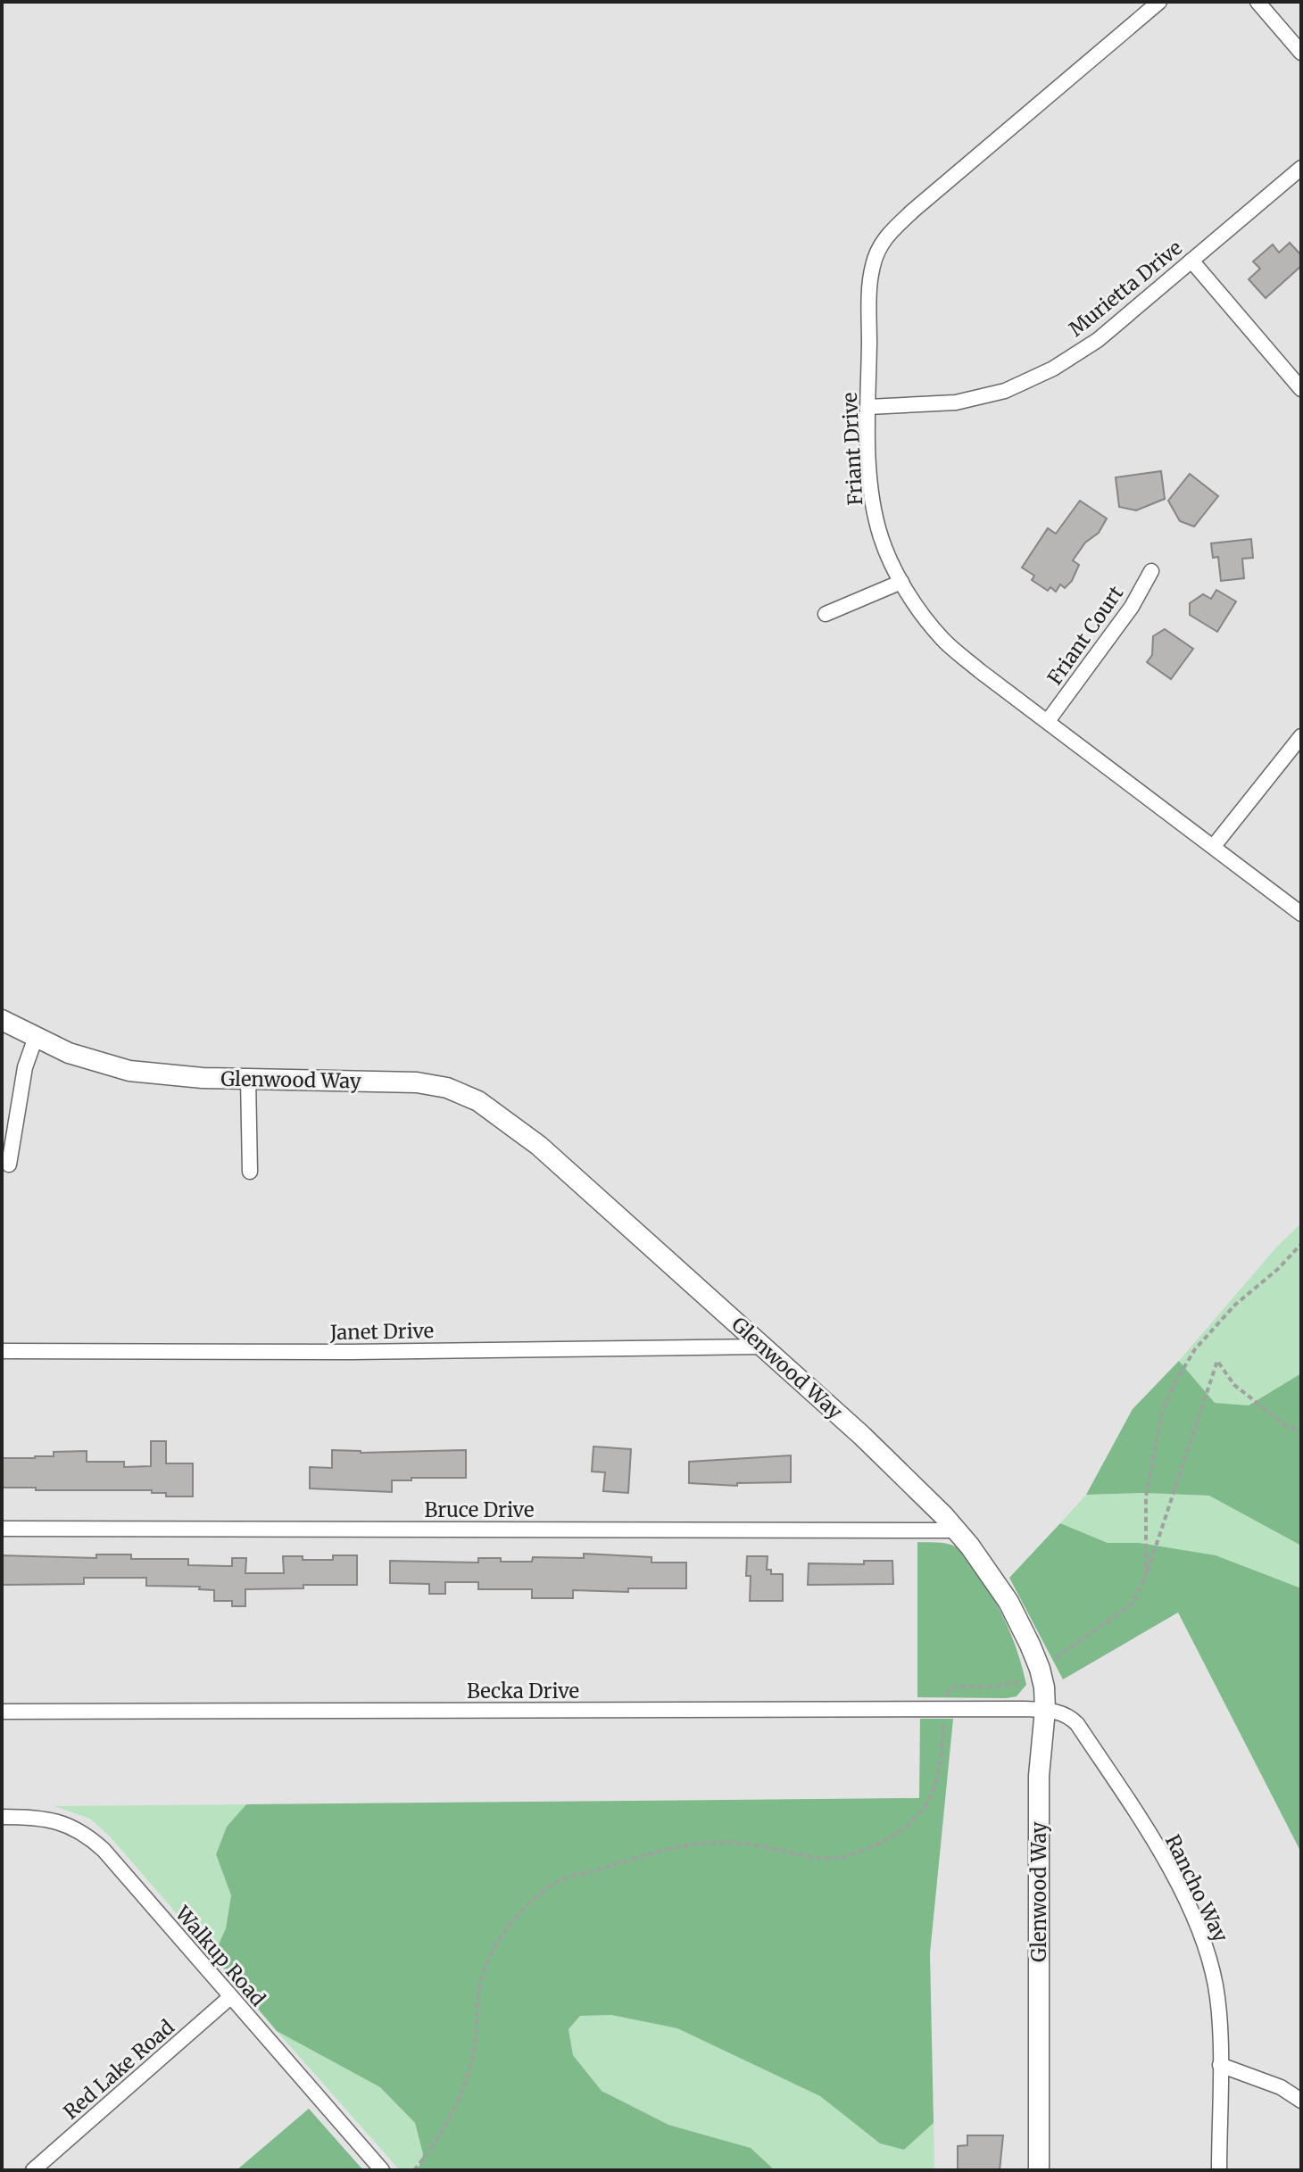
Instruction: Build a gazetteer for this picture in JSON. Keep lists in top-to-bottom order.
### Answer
{
  "streets": {
    "street": [
      "Murietta Drive",
      "Friant Drive",
      "Friant Court",
      "Glenwood Way",
      "Janet Drive",
      "Bruce Drive",
      "Becka Drive",
      "Rancho Way",
      "Walkup Road",
      "Red Lake Road"
    ]
  },
  "crossings": [
    ["Murietta Drive", "Friant Drive"],
    ["Friant Drive", "Friant Court"],
    ["Glenwood Way", "Janet Drive"],
    ["Glenwood Way", "Bruce Drive"],
    ["Glenwood Way", "Becka Drive"],
    ["Glenwood Way", "Rancho Way"],
    ["Becka Drive", "Rancho Way"],
    ["Walkup Road", "Red Lake Road"]
  ]
}
